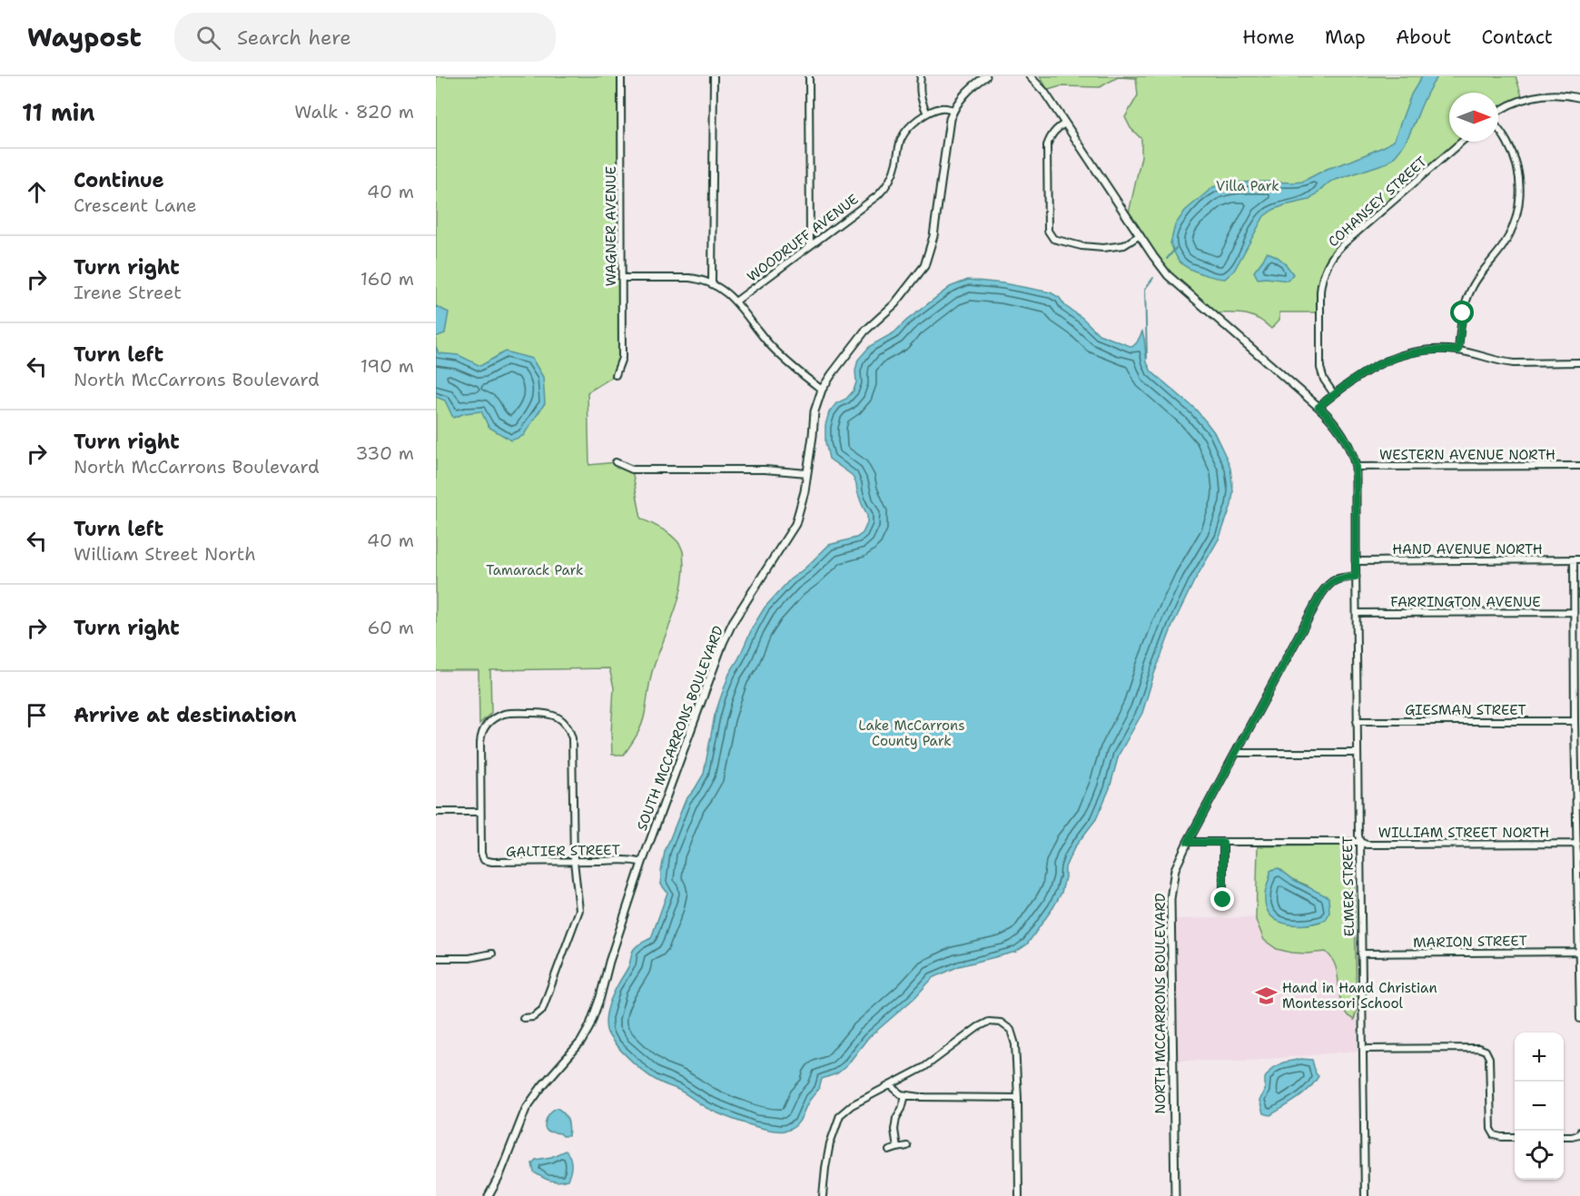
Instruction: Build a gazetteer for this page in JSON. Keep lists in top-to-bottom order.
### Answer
{
  "streets": {
    "street": [
      "COHANSEY STREET",
      "WAGNER AVENUE",
      "WOODRUFF AVENUE",
      "WESTERN AVENUE NORTH",
      "HAND AVENUE NORTH",
      "FARRINGTON AVENUE",
      "GIESMAN STREET",
      "SOUTH MCCARRONS BOULEVARD",
      "WILLIAM STREET NORTH",
      "GALTIER STREET",
      "ELMER STREET",
      "MARION STREET",
      "NORTH MCCARRONS BOULEVARD"
    ]
  },
  "crossings": [
    ["HAND AVENUE NORTH", "ELMER STREET"],
    ["FARRINGTON AVENUE", "ELMER STREET"],
    ["GIESMAN STREET", "ELMER STREET"],
    ["SOUTH MCCARRONS BOULEVARD", "GALTIER STREET"],
    ["WILLIAM STREET NORTH", "ELMER STREET"],
    ["WILLIAM STREET NORTH", "NORTH MCCARRONS BOULEVARD"],
    ["ELMER STREET", "MARION STREET"],
    ["ELMER STREET", "NORTH MCCARRONS BOULEVARD"]
  ],
  "parks": ["Villa Park", "Tamarack Park", "Lake McCarrons County Park"],
  "places": {
    "school or university": ["Hand in Hand Christian Montessori School"]
  },
  "north": "right",
  "page": {
    "header": "Waypost",
    "search": "Search here",
    "nav": [
      "Home",
      "Map",
      "About",
      "Contact"
    ],
    "heading": ["11 min", "Walk · 820 m"],
    "list": [
      ["Continue", "Crescent Lane", "40 m"],
      ["Turn right", "Irene Street", "160 m"],
      ["Turn left", "North McCarrons Boulevard", "190 m"],
      ["Turn right", "North McCarrons Boulevard", "330 m"],
      ["Turn left", "William Street North", "40 m"],
      ["Turn right", "60 m"],
      "Arrive at destination"
    ],
    "map_buttons": ["+", "−"]
  }
}
